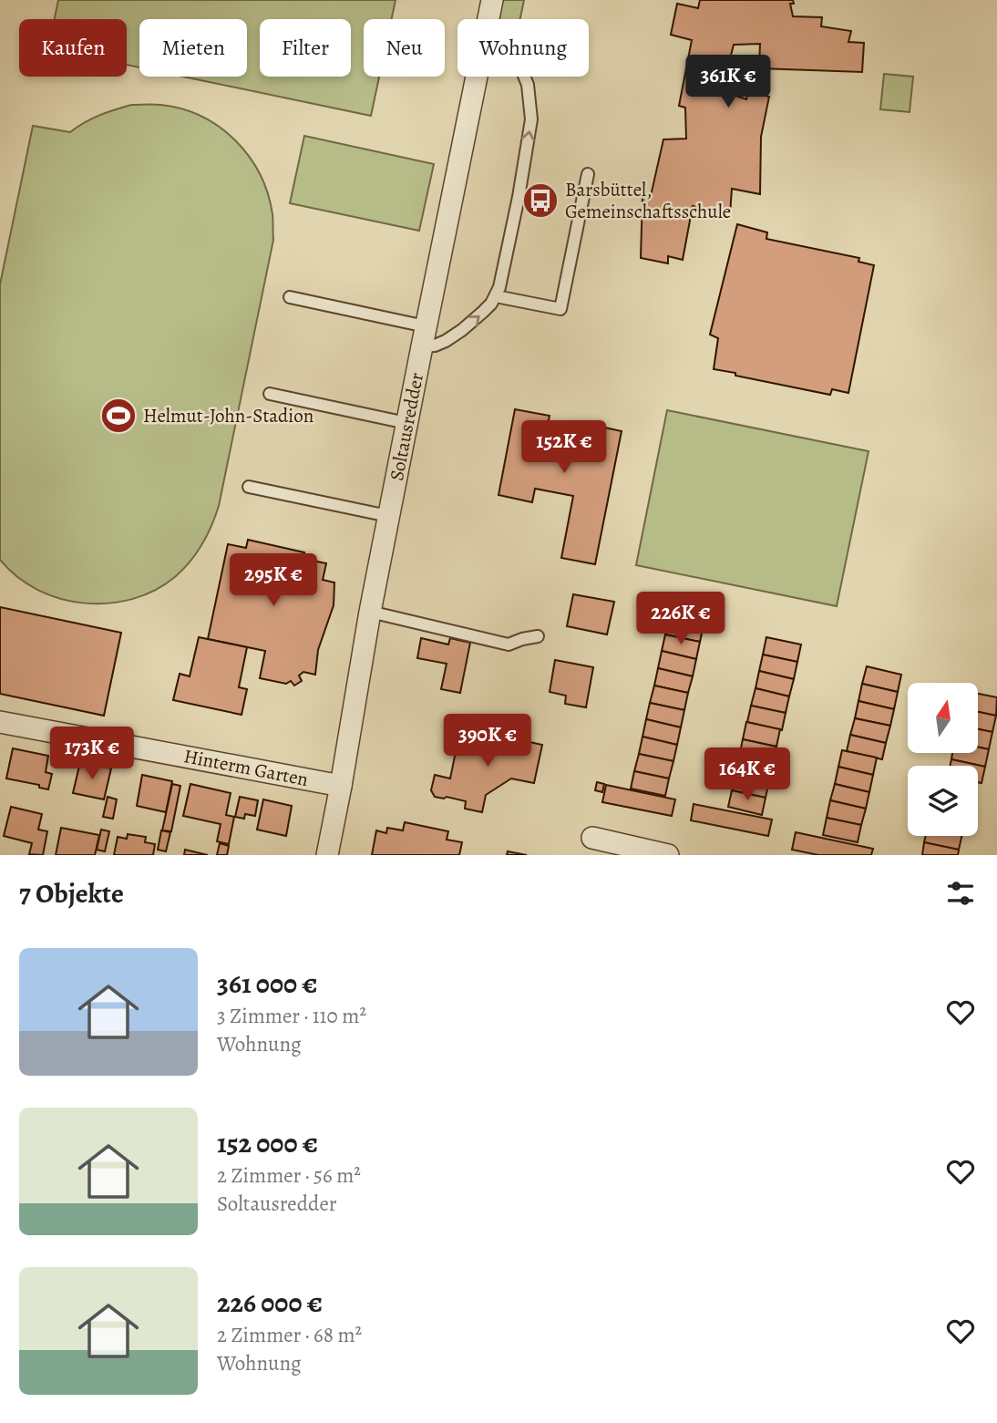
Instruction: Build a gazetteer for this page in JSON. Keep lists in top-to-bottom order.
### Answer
{
  "streets": {
    "street": ["Soltausredder", "Hinterm Garten"]
  },
  "crossings": [
    ["Soltausredder", "Hinterm Garten"]
  ],
  "places": {
    "bus stop": ["Barsbüttel, Gemeinschaftsschule"],
    "sports": ["Helmut-John-Stadion"]
  },
  "north": "top",
  "page": {
    "chip": [
      "Kaufen",
      "Mieten",
      "Filter",
      "Neu",
      "Wohnung"
    ],
    "price": [
      "361K €",
      "152K €",
      "295K €",
      "226K €",
      "390K €",
      "173K €",
      "164K €"
    ],
    "heading": "7 Objekte",
    "list": [
      {
        "name": "361 000 €",
        "note": "3 Zimmer · 110 m² · Wohnung"
      },
      {
        "name": "152 000 €",
        "note": "2 Zimmer · 56 m² · Soltausredder"
      },
      {
        "name": "226 000 €",
        "note": "2 Zimmer · 68 m² · Wohnung"
      }
    ]
  }
}
